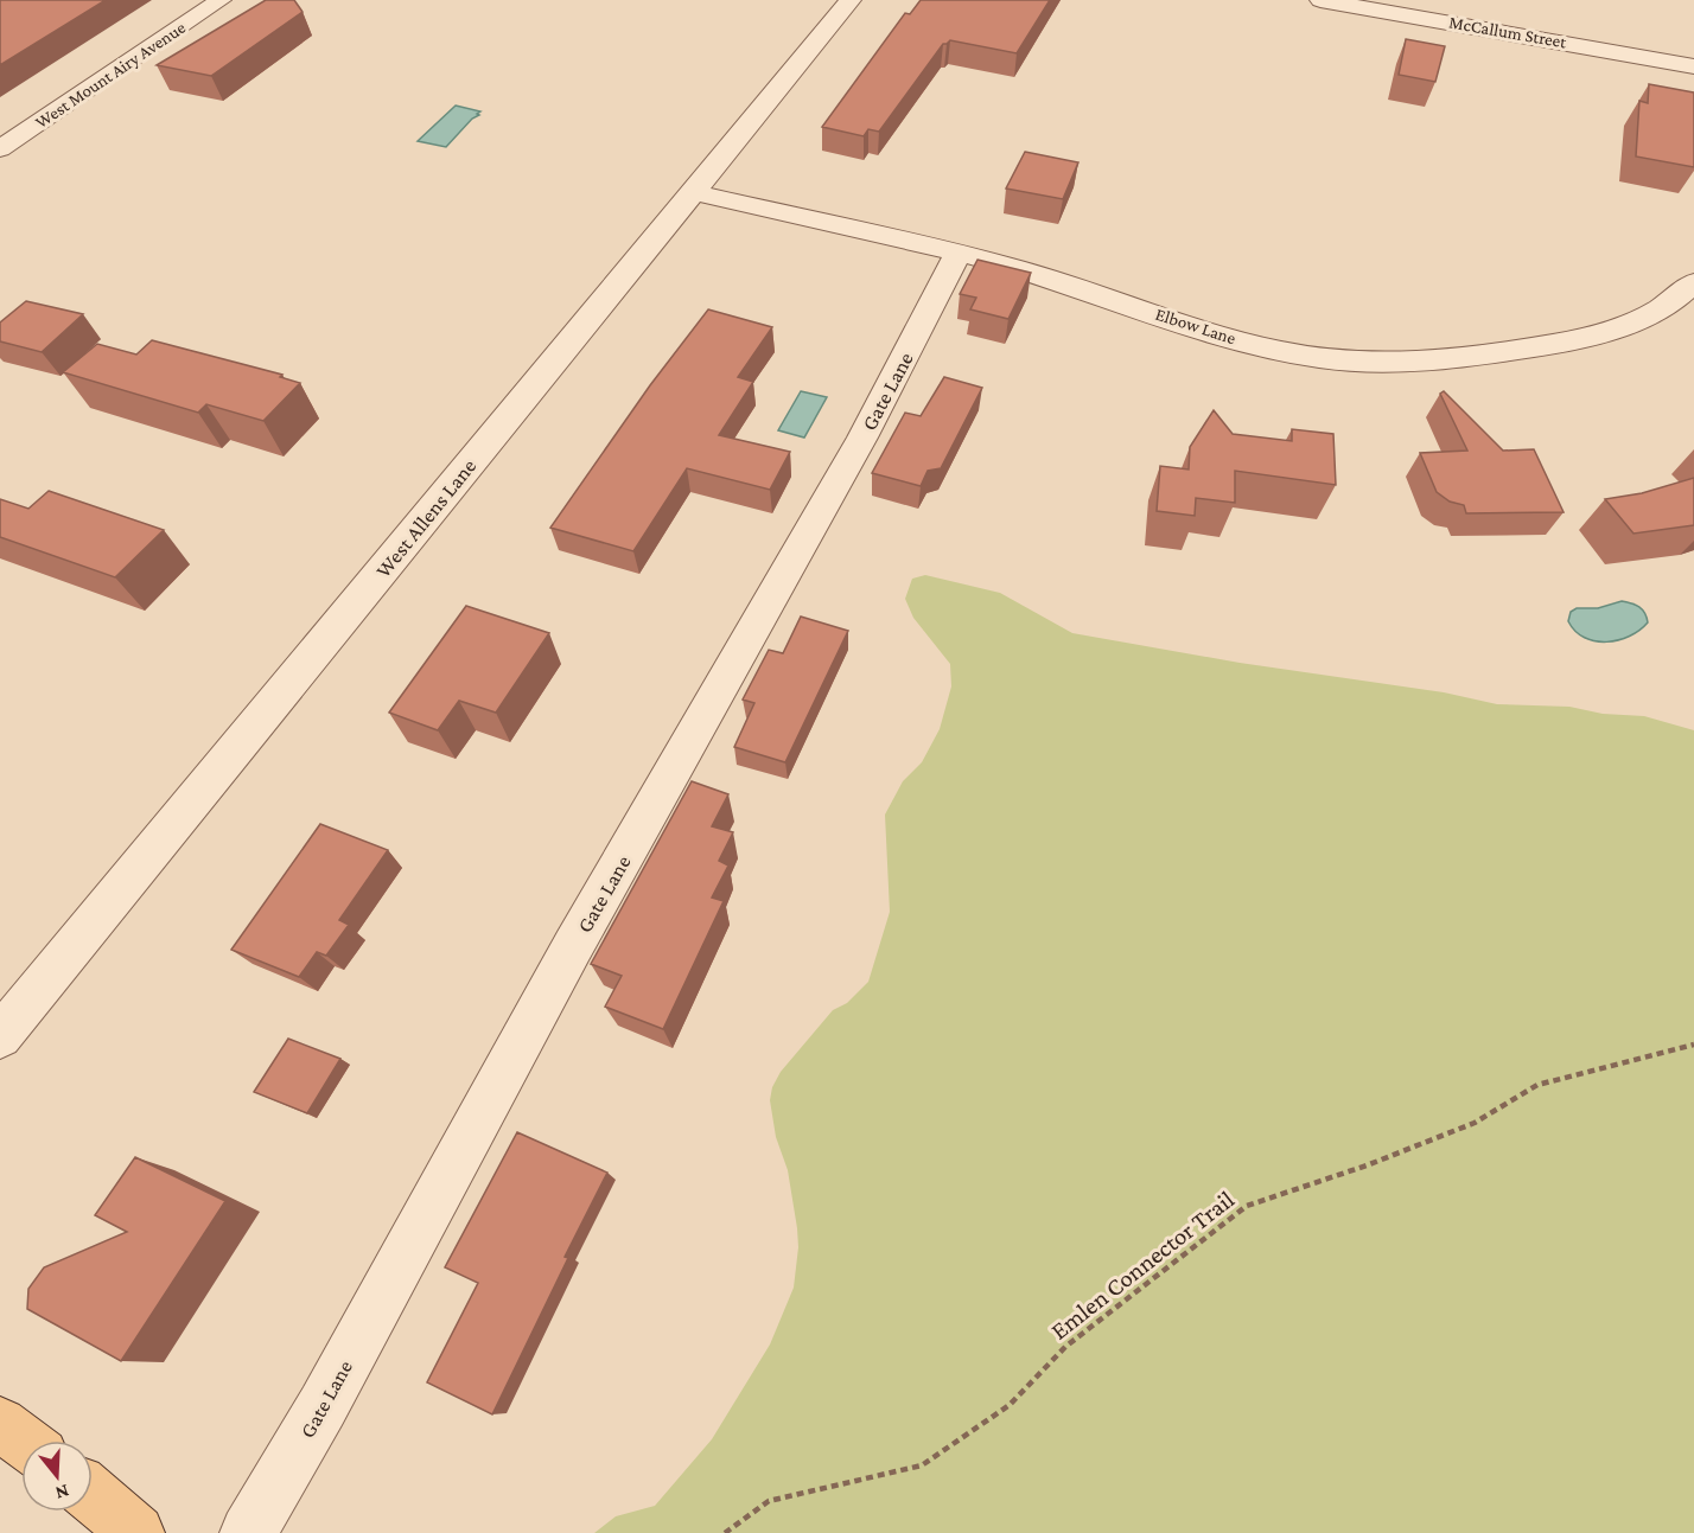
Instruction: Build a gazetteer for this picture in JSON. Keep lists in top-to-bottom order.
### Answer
{
  "streets": {
    "street": [
      "McCallum Street",
      "West Mount Airy Avenue",
      "Elbow Lane",
      "Gate Lane",
      "West Allens Lane"
    ],
    "path": ["Emlen Connector Trail"]
  },
  "crossings": [
    ["Elbow Lane", "Gate Lane"],
    ["Elbow Lane", "West Allens Lane"]
  ],
  "north": "bottom"
}
